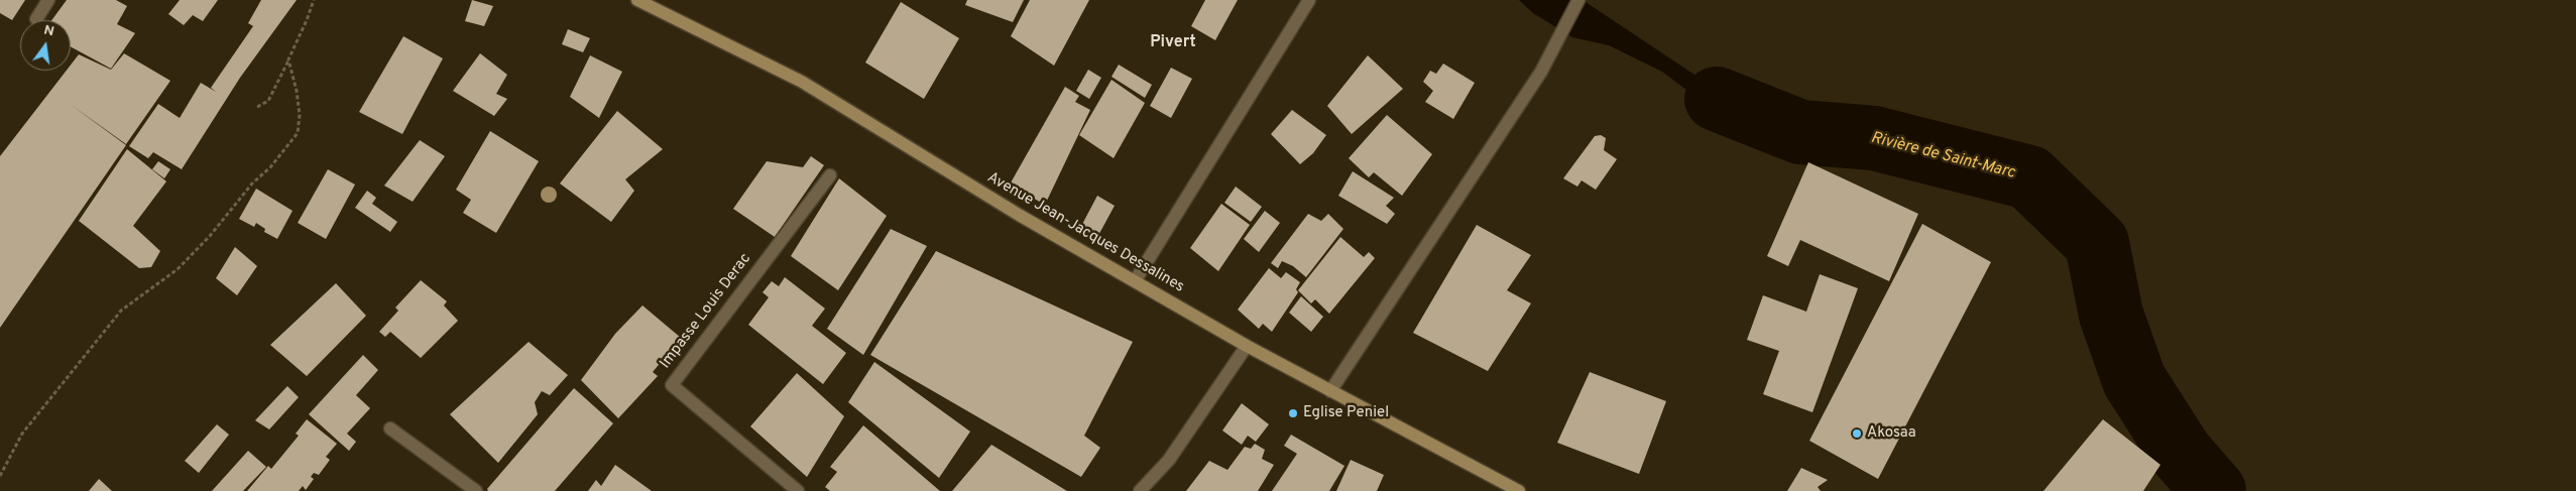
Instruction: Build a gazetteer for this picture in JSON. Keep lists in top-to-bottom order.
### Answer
{
  "streets": {
    "street": ["Avenue Jean-Jacques Dessalines", "Impasse Louis Derac"]
  },
  "districts": ["Pivert"],
  "water": ["Rivière de Saint-Marc"],
  "places": ["Eglise Peniel", "Akosaa"],
  "north": "top"
}
